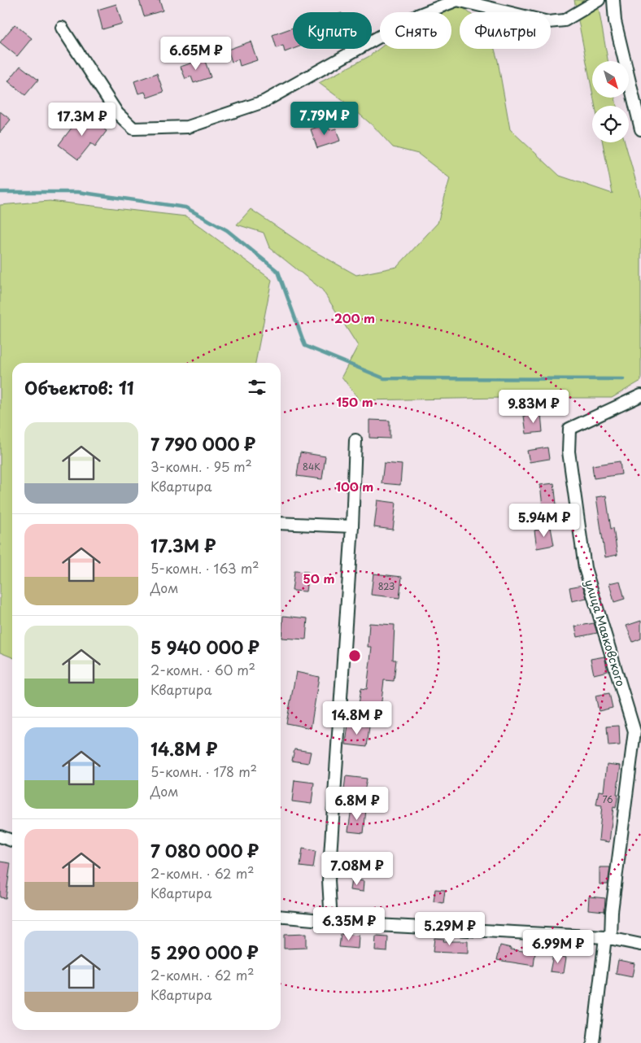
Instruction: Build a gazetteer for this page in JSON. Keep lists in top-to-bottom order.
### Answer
{
  "streets": {
    "street": ["улица Маяковского"]
  },
  "house_numbers": ["84К", "82З", "76"],
  "north": "bottom right",
  "page": {
    "chip": ["Купить", "Снять", "Фильтры"],
    "price": [
      "6.65M ₽",
      "7.79M ₽",
      "17.3M ₽",
      "9.83M ₽",
      "5.94M ₽",
      "14.8M ₽",
      "6.8M ₽",
      "7.08M ₽",
      "6.35M ₽",
      "5.29M ₽",
      "6.99M ₽"
    ],
    "heading": "Объектов: 11",
    "list": [
      {
        "name": "7 790 000 ₽",
        "note": "3-комн. · 95 m² · Квартира"
      },
      {
        "name": "17.3M ₽",
        "note": "5-комн. · 163 m² · Дом"
      },
      {
        "name": "5 940 000 ₽",
        "note": "2-комн. · 60 m² · Квартира"
      },
      {
        "name": "14.8M ₽",
        "note": "5-комн. · 178 m² · Дом"
      },
      {
        "name": "7 080 000 ₽",
        "note": "2-комн. · 62 m² · Квартира"
      },
      {
        "name": "5 290 000 ₽",
        "note": "2-комн. · 62 m² · Квартира"
      }
    ]
  },
  "rings": [
    "200 m",
    "150 m",
    "100 m",
    "50 m"
  ]
}
